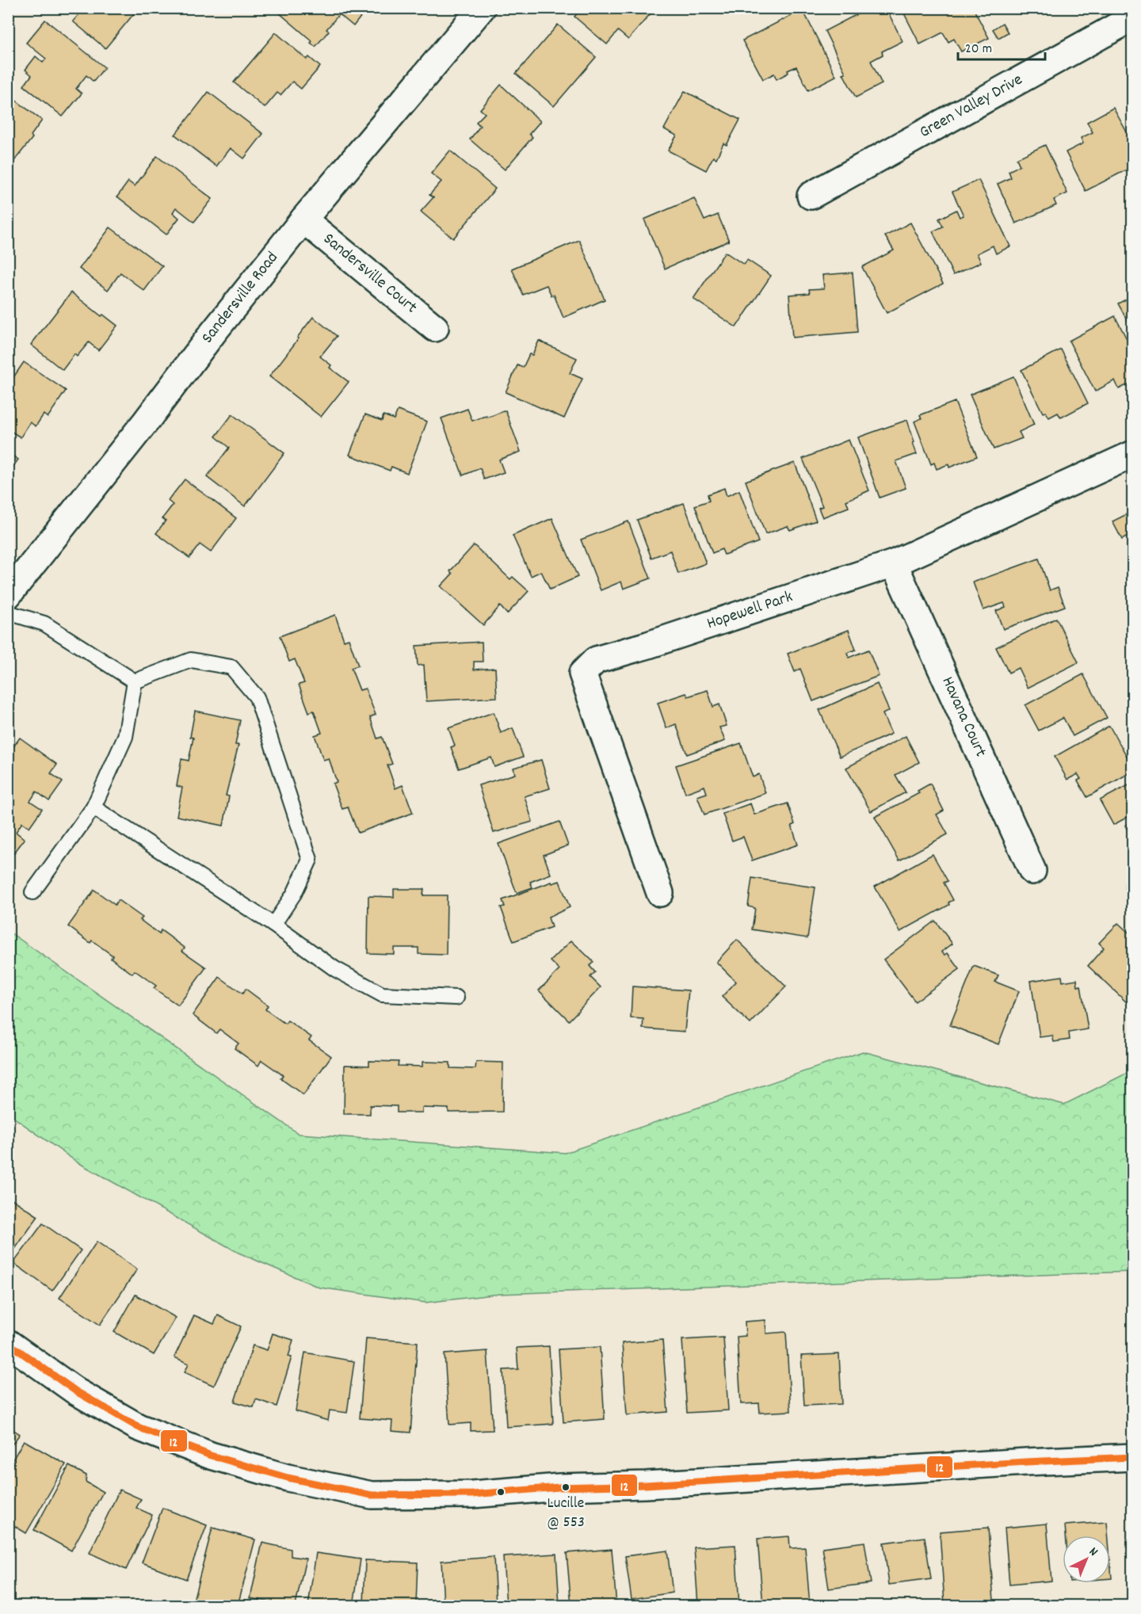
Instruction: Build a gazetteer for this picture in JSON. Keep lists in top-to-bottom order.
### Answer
{
  "streets": {
    "street": [
      "Green Valley Drive",
      "Sandersville Court",
      "Sandersville Road",
      "Hopewell Park",
      "Havana Court"
    ]
  },
  "crossings": [
    ["Sandersville Court", "Sandersville Road"],
    ["Hopewell Park", "Havana Court"]
  ],
  "places": ["Lucille @ 553"],
  "lines": ["transit line 12"],
  "scale_bar": "20 m",
  "north": "top right"
}
